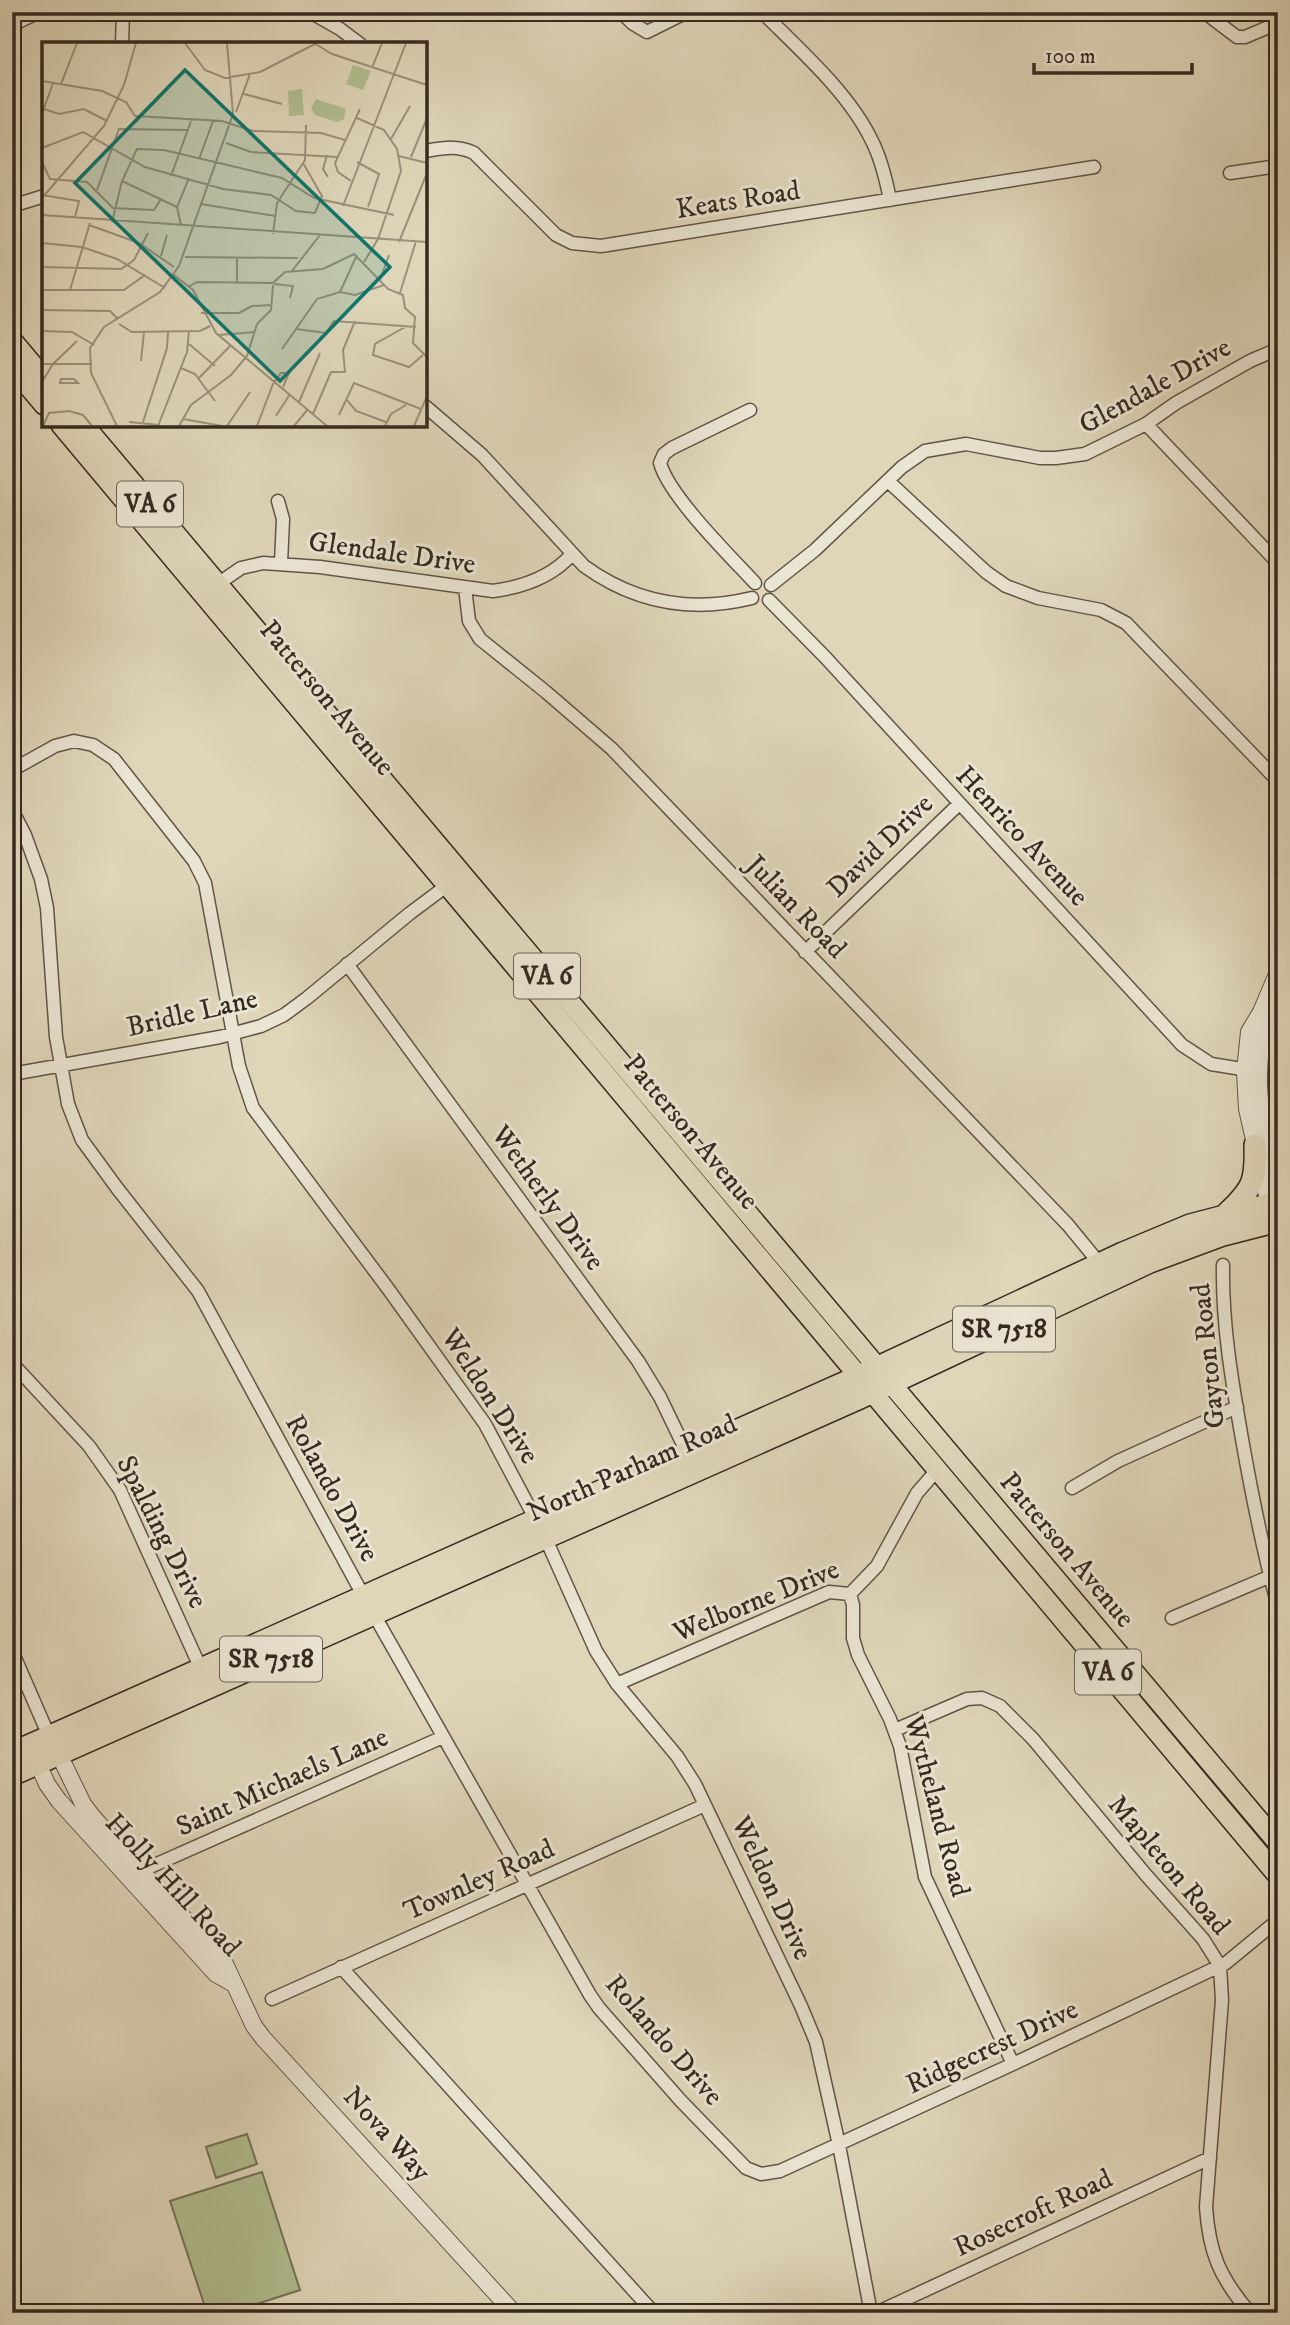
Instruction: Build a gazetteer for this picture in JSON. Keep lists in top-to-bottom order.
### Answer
{
  "streets": {
    "highway": ["SR 7518", "North Parham Road"],
    "main road": ["VA 6", "Patterson Avenue"],
    "street": [
      "Keats Road",
      "Glendale Drive",
      "Henrico Avenue",
      "David Drive",
      "Julian Road",
      "Bridle Lane",
      "Wetherly Drive",
      "Gayton Road",
      "Weldon Drive",
      "Rolando Drive",
      "Spalding Drive",
      "Welborne Drive",
      "Saint Michaels Lane",
      "Wytheland Road",
      "Mapleton Road",
      "Townley Road",
      "Holly Hill Road",
      "Ridgecrest Drive",
      "Nova Way",
      "Rosecroft Road"
    ]
  },
  "crossings": [
    ["Glendale Drive", "Patterson Avenue"],
    ["Glendale Drive", "Henrico Avenue"],
    ["Glendale Drive", "Julian Road"],
    ["Patterson Avenue", "Bridle Lane"],
    ["Patterson Avenue", "North Parham Road"],
    ["Patterson Avenue", "Welborne Drive"],
    ["Henrico Avenue", "David Drive"],
    ["David Drive", "Julian Road"],
    ["Julian Road", "North Parham Road"],
    ["Bridle Lane", "Wetherly Drive"],
    ["Bridle Lane", "Weldon Drive"],
    ["Bridle Lane", "Rolando Drive"],
    ["Wetherly Drive", "North Parham Road"],
    ["Weldon Drive", "North Parham Road"],
    ["Weldon Drive", "Welborne Drive"],
    ["Weldon Drive", "Townley Road"],
    ["Weldon Drive", "Ridgecrest Drive"],
    ["North Parham Road", "Rolando Drive"],
    ["North Parham Road", "Spalding Drive"],
    ["North Parham Road", "Holly Hill Road"],
    ["Rolando Drive", "Saint Michaels Lane"],
    ["Rolando Drive", "Townley Road"],
    ["Rolando Drive", "Ridgecrest Drive"],
    ["Welborne Drive", "Wytheland Road"],
    ["Saint Michaels Lane", "Holly Hill Road"],
    ["Wytheland Road", "Mapleton Road"],
    ["Wytheland Road", "Ridgecrest Drive"],
    ["Mapleton Road", "Ridgecrest Drive"],
    ["Mapleton Road", "Rosecroft Road"],
    ["Holly Hill Road", "Nova Way"]
  ],
  "scale_bar": "100 m"
}
